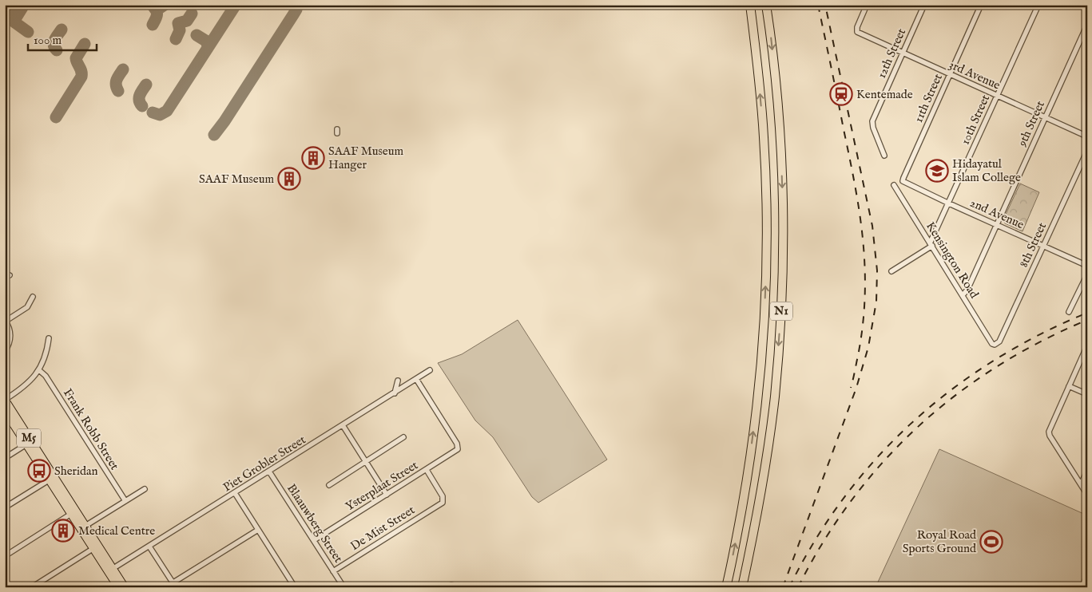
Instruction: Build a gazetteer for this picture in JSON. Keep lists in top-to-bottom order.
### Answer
{
  "streets": {
    "highway": ["N1"],
    "main road": ["M5"],
    "street": [
      "12th Street",
      "3rd Avenue",
      "11th Street",
      "10th Street",
      "9th Street",
      "2nd Avenue",
      "8th Street",
      "Kensington Road",
      "Frank Robb Street",
      "Piet Grobler Street",
      "Ysterplaat Street",
      "Blaauwberg Street",
      "De Mist Street"
    ]
  },
  "crossings": [
    ["12th Street", "3rd Avenue"],
    ["3rd Avenue", "11th Street"],
    ["3rd Avenue", "10th Street"],
    ["3rd Avenue", "9th Street"],
    ["11th Street", "2nd Avenue"],
    ["10th Street", "2nd Avenue"],
    ["10th Street", "Kensington Road"],
    ["9th Street", "2nd Avenue"],
    ["9th Street", "Kensington Road"],
    ["2nd Avenue", "8th Street"],
    ["8th Street", "Kensington Road"],
    ["M5", "Piet Grobler Street"],
    ["Piet Grobler Street", "Ysterplaat Street"],
    ["Piet Grobler Street", "Blaauwberg Street"],
    ["Ysterplaat Street", "Blaauwberg Street"],
    ["Ysterplaat Street", "De Mist Street"],
    ["Blaauwberg Street", "De Mist Street"]
  ],
  "places": {
    "station": ["Kentemade"],
    "building": ["SAAF Museum Hanger", "SAAF Museum", "Medical Centre"],
    "school or university": ["Hidayatul Islam College"],
    "bus stop": ["Sheridan"],
    "sports": ["Royal Road Sports Ground"]
  },
  "scale_bar": "100 m"
}
